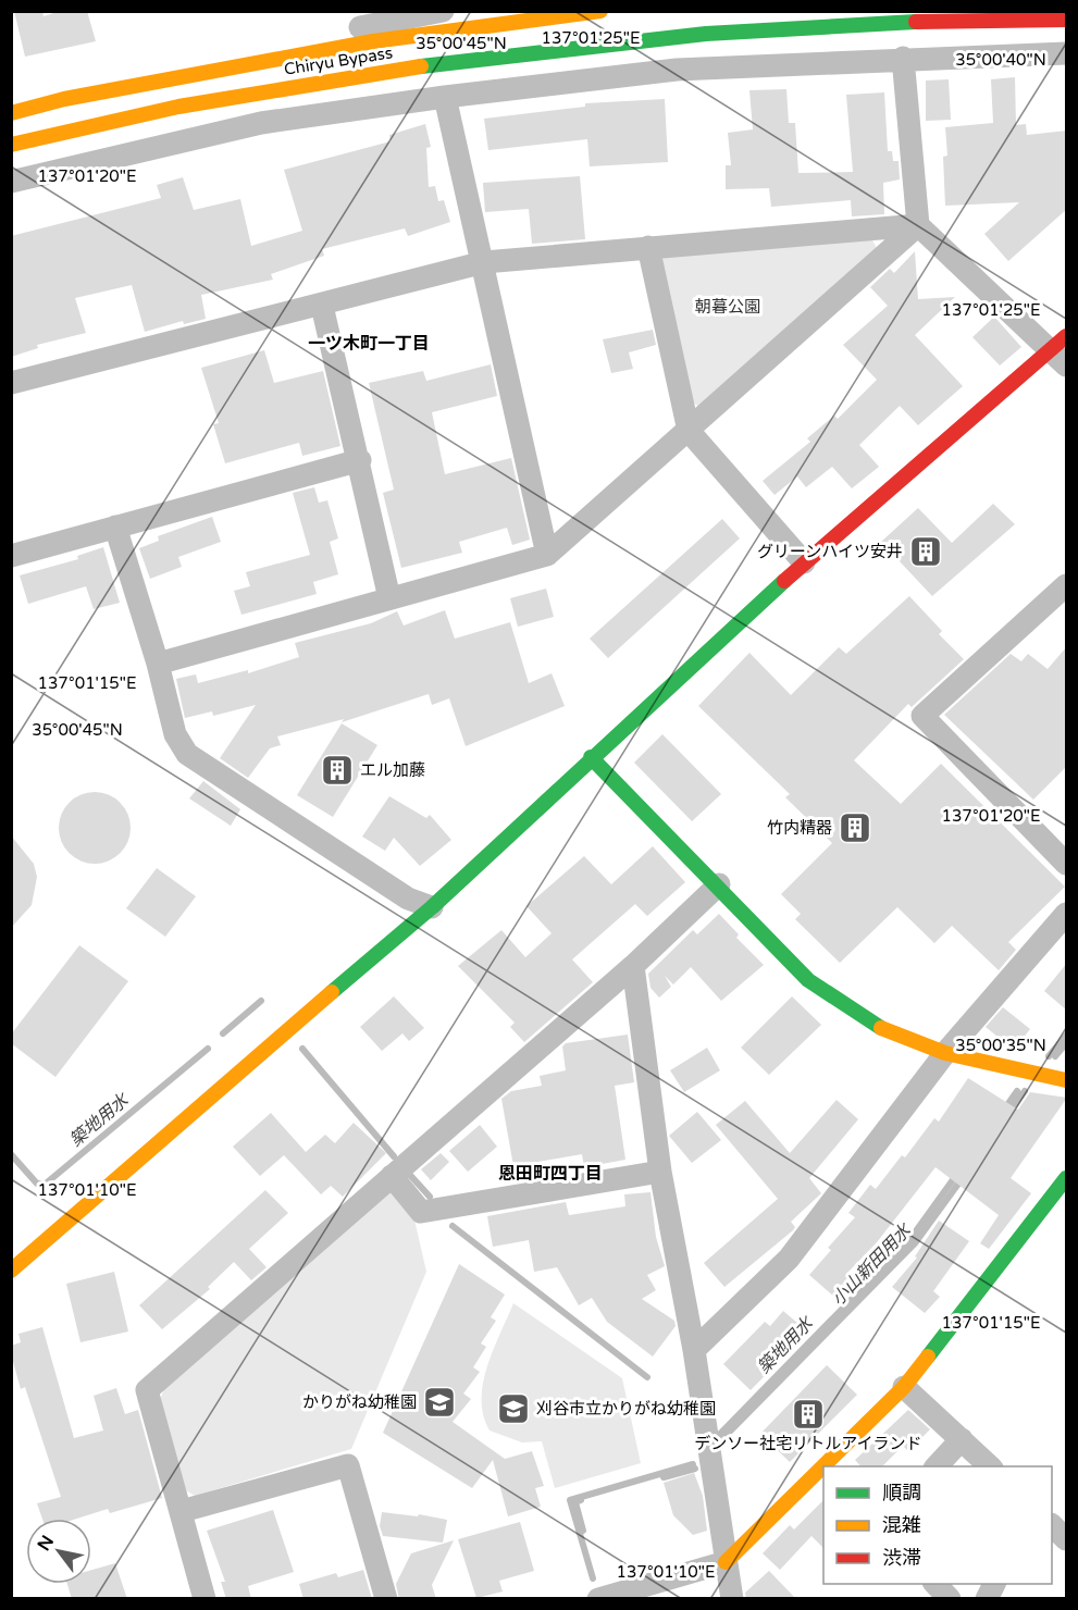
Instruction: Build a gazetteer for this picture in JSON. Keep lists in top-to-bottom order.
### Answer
{
  "streets": {
    "main road": ["Chiryu Bypass"]
  },
  "districts": ["一ツ木町一丁目", "恩田町四丁目"],
  "water": ["築地用水", "小山新田用水"],
  "parks": ["朝暮公園"],
  "places": {
    "building": [
      "グリーンハイツ安井",
      "エル加藤",
      "竹内精器",
      "デンソー社宅リトルアイランド"
    ],
    "school or university": ["かりがね幼稚園", "刈谷市立かりがね幼稚園"]
  },
  "legend": ["順調", "混雑", "渋滞"],
  "north": "top left",
  "coordinates": [
    "137°01'25\"E",
    "35°00'45\"N",
    "35°00'40\"N",
    "137°01'20\"E",
    "137°01'15\"E",
    "35°00'35\"N",
    "137°01'10\"E"
  ]
}
